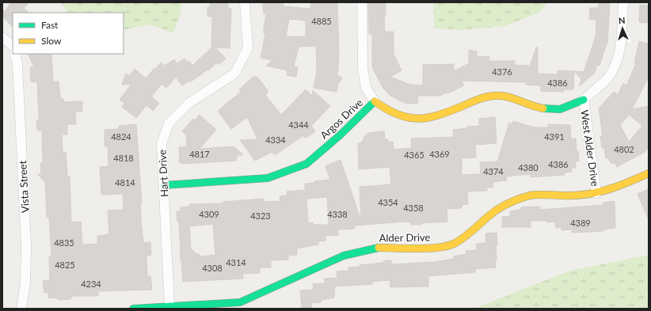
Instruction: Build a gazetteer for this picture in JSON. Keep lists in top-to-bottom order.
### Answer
{
  "streets": {
    "street": [
      "Argos Drive",
      "West Alder Drive",
      "Hart Drive",
      "Vista Street",
      "Alder Drive"
    ]
  },
  "crossings": [
    ["Argos Drive", "West Alder Drive"],
    ["Argos Drive", "Hart Drive"],
    ["West Alder Drive", "Alder Drive"],
    ["Hart Drive", "Alder Drive"]
  ],
  "house_numbers": [
    "4885",
    "4376",
    "4386",
    "4344",
    "4824",
    "4391",
    "4334",
    "4802",
    "4817",
    "4369",
    "4365",
    "4818",
    "4386",
    "4380",
    "4374",
    "4814",
    "4354",
    "4358",
    "4309",
    "4338",
    "4323",
    "4389",
    "4835",
    "4314",
    "4825",
    "4308",
    "4234"
  ],
  "legend": ["Fast", "Slow"],
  "north": "top"
}
